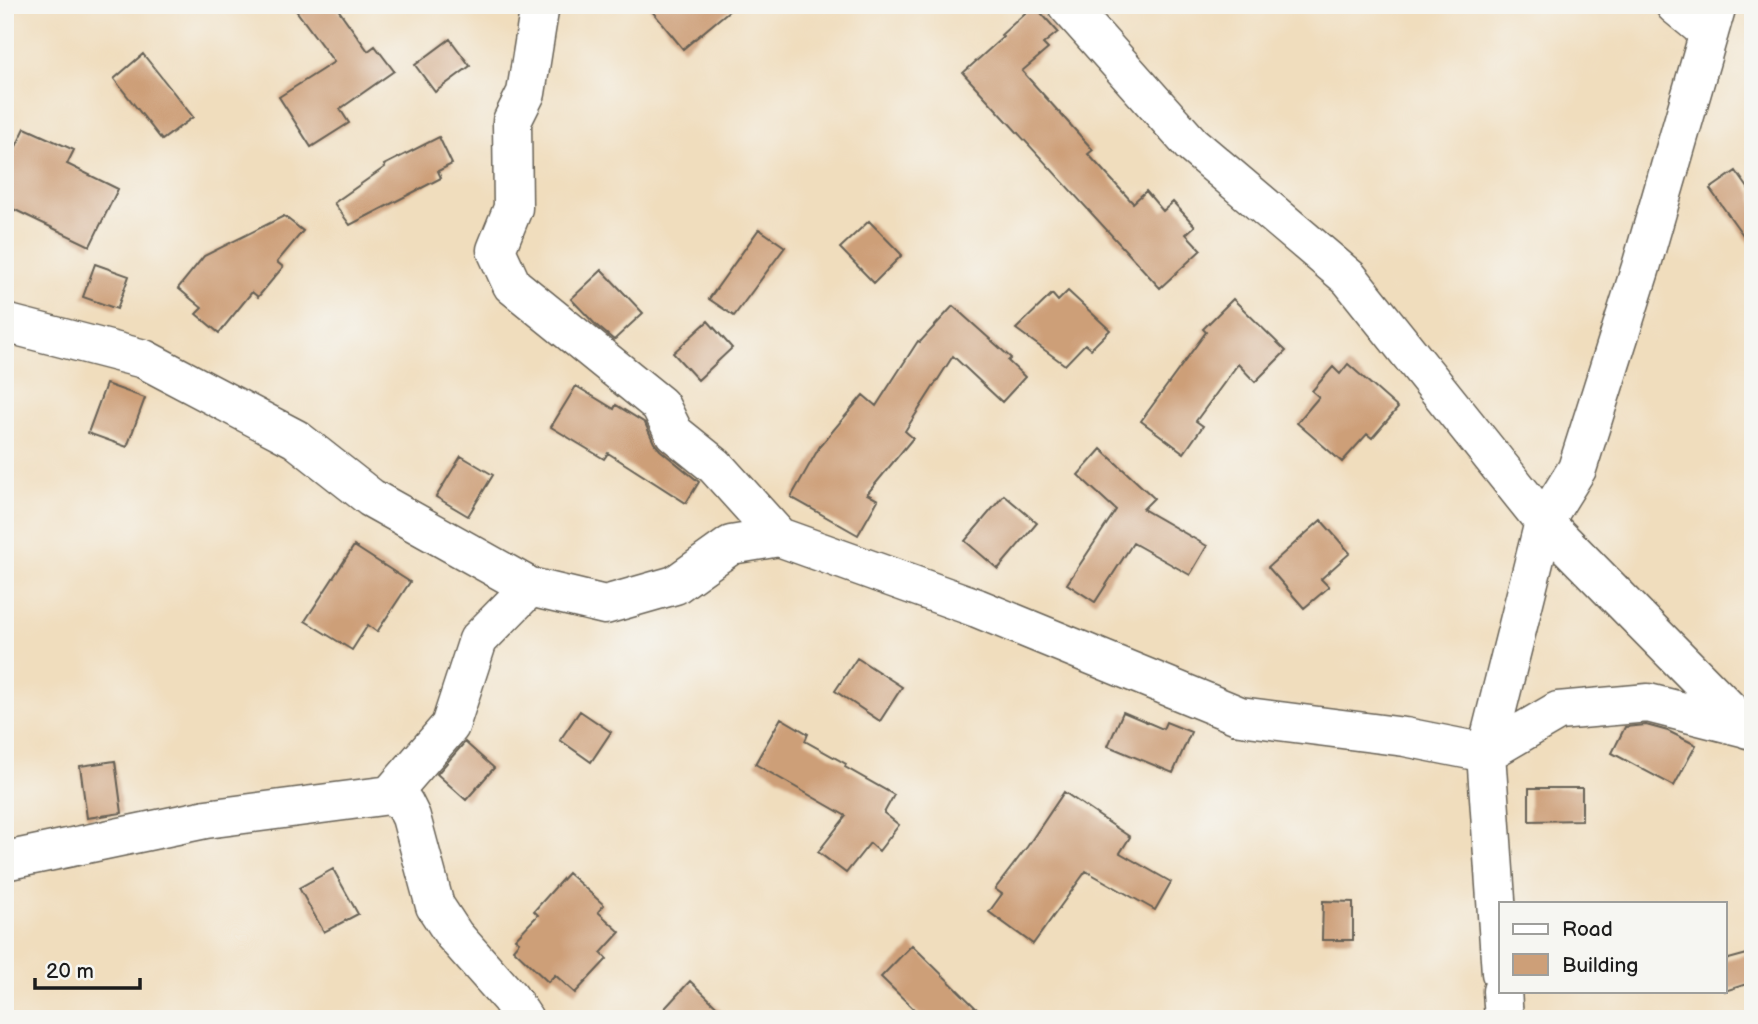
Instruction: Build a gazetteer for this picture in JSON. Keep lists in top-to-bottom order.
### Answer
{
  "legend": ["Road", "Building"],
  "scale_bar": "20 m"
}
